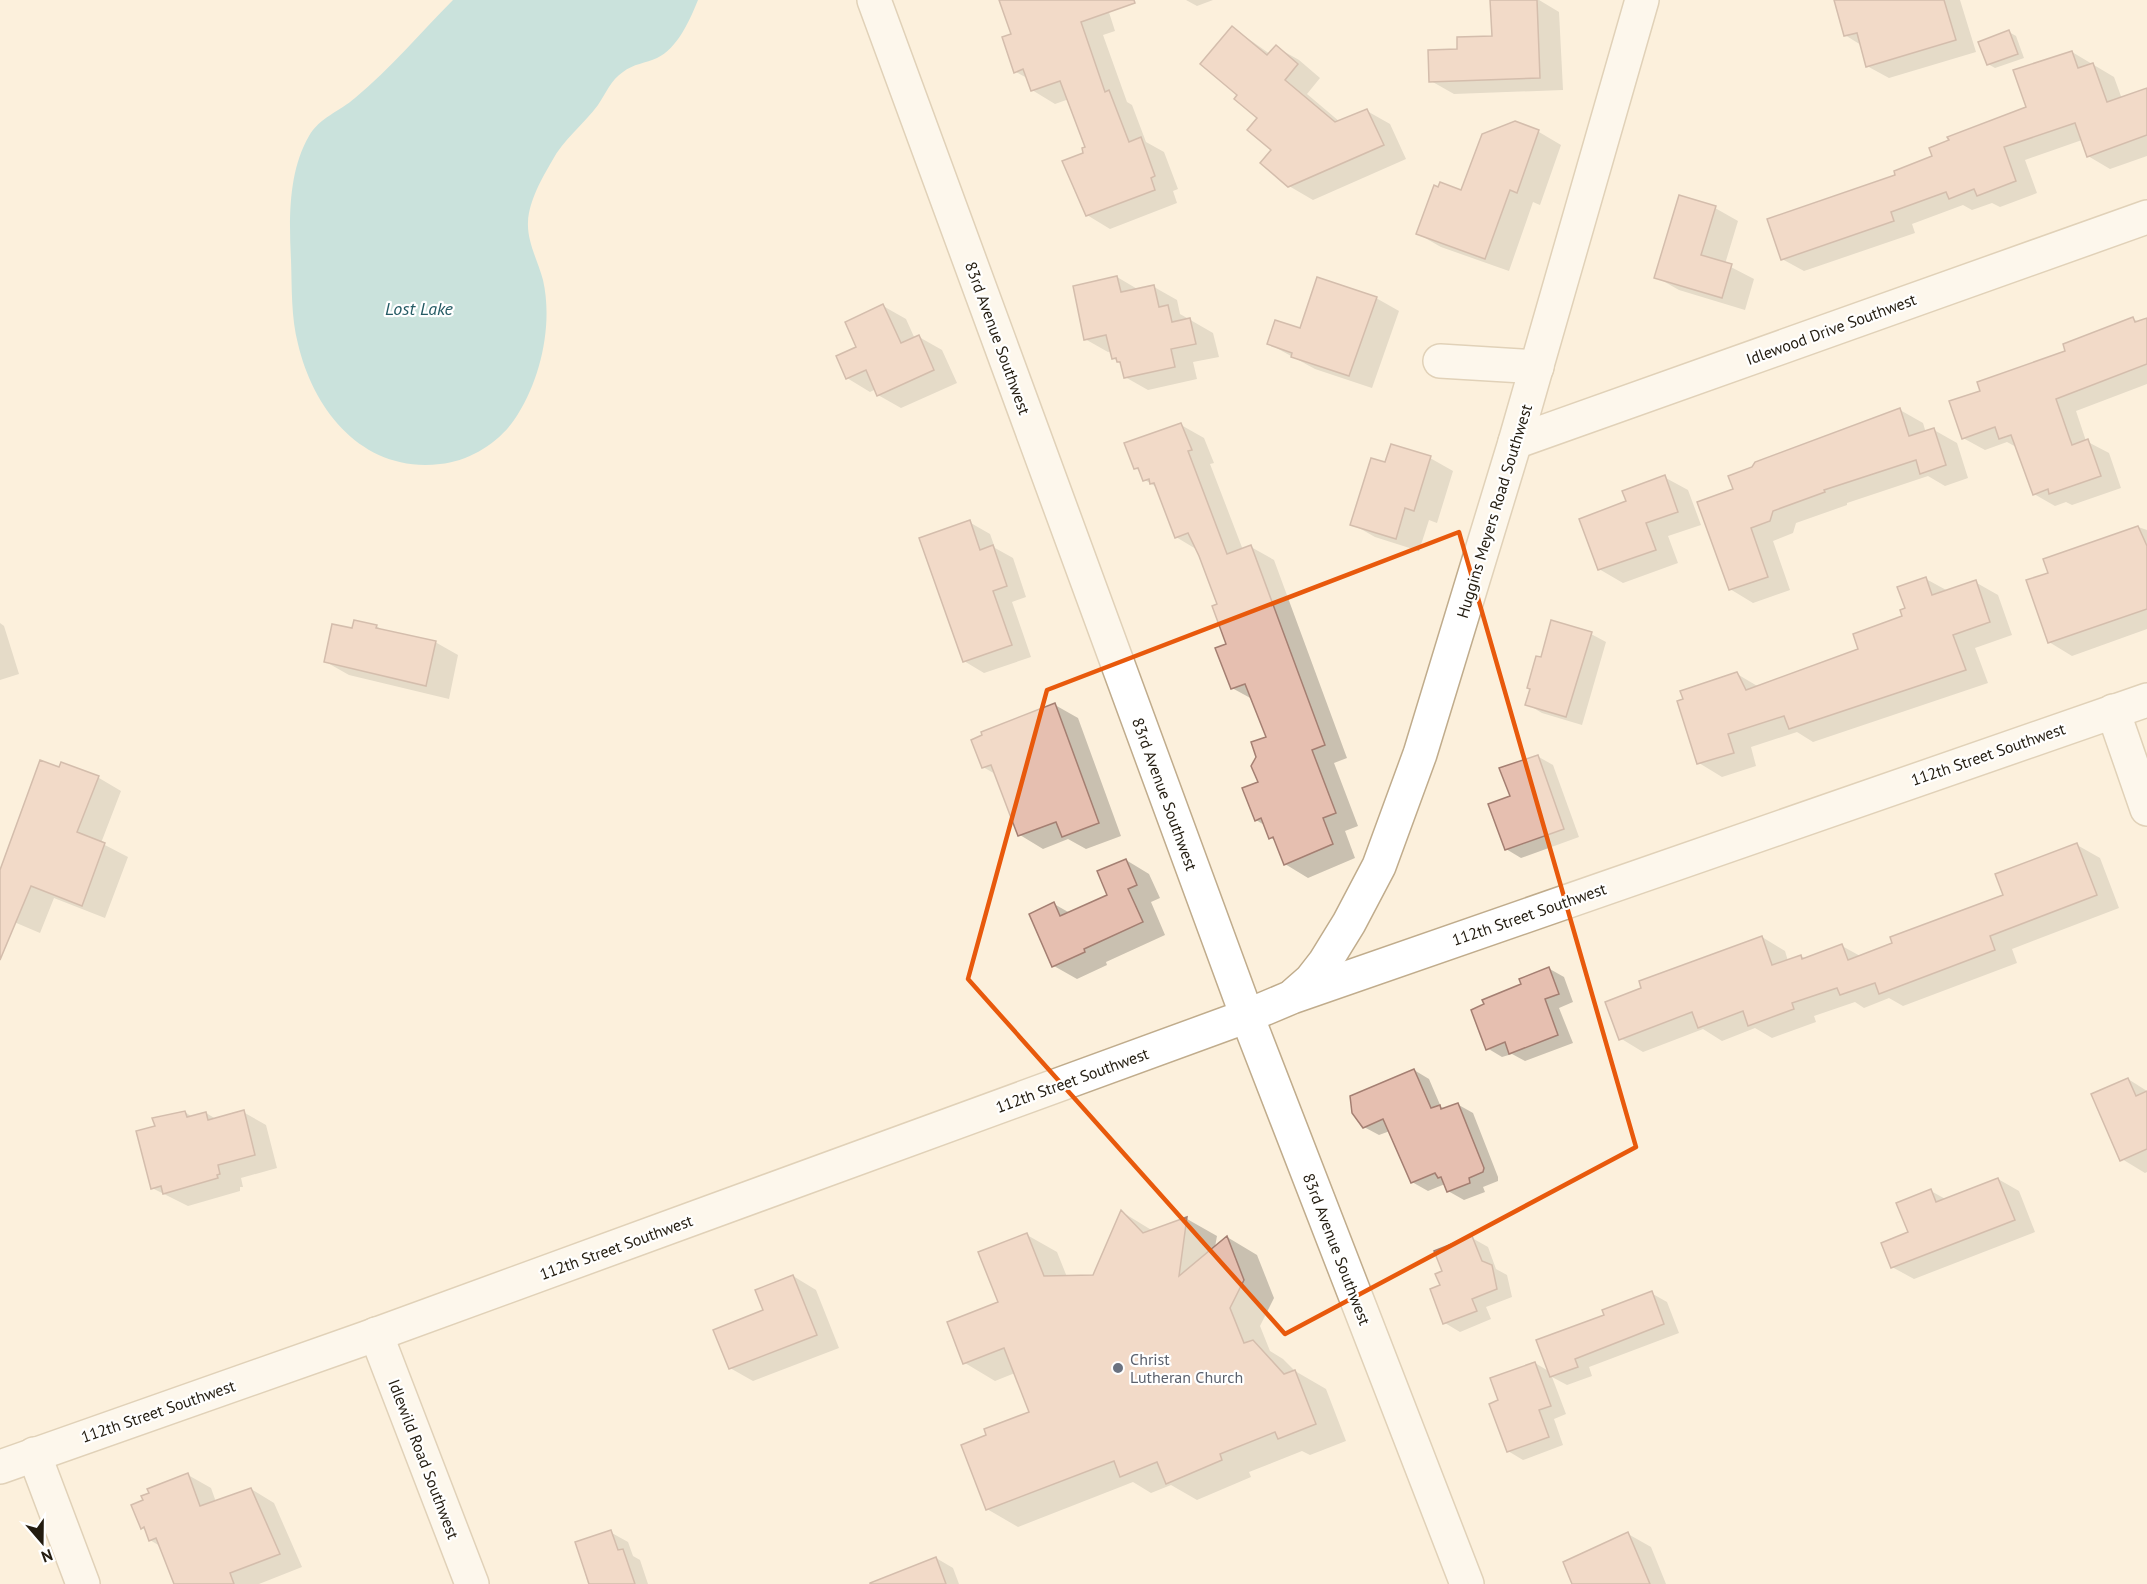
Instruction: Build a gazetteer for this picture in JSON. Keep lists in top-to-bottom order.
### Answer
{
  "streets": {
    "street": [
      "Idlewood Drive Southwest",
      "83rd Avenue Southwest",
      "Huggins Meyers Road Southwest",
      "112th Street Southwest",
      "Idlewild Road Southwest"
    ]
  },
  "crossings": [
    ["Idlewood Drive Southwest", "Huggins Meyers Road Southwest"],
    ["83rd Avenue Southwest", "112th Street Southwest"],
    ["Huggins Meyers Road Southwest", "112th Street Southwest"],
    ["112th Street Southwest", "Idlewild Road Southwest"]
  ],
  "water": ["Lost Lake"],
  "places": ["Christ Lutheran Church"],
  "north": "bottom"
}
